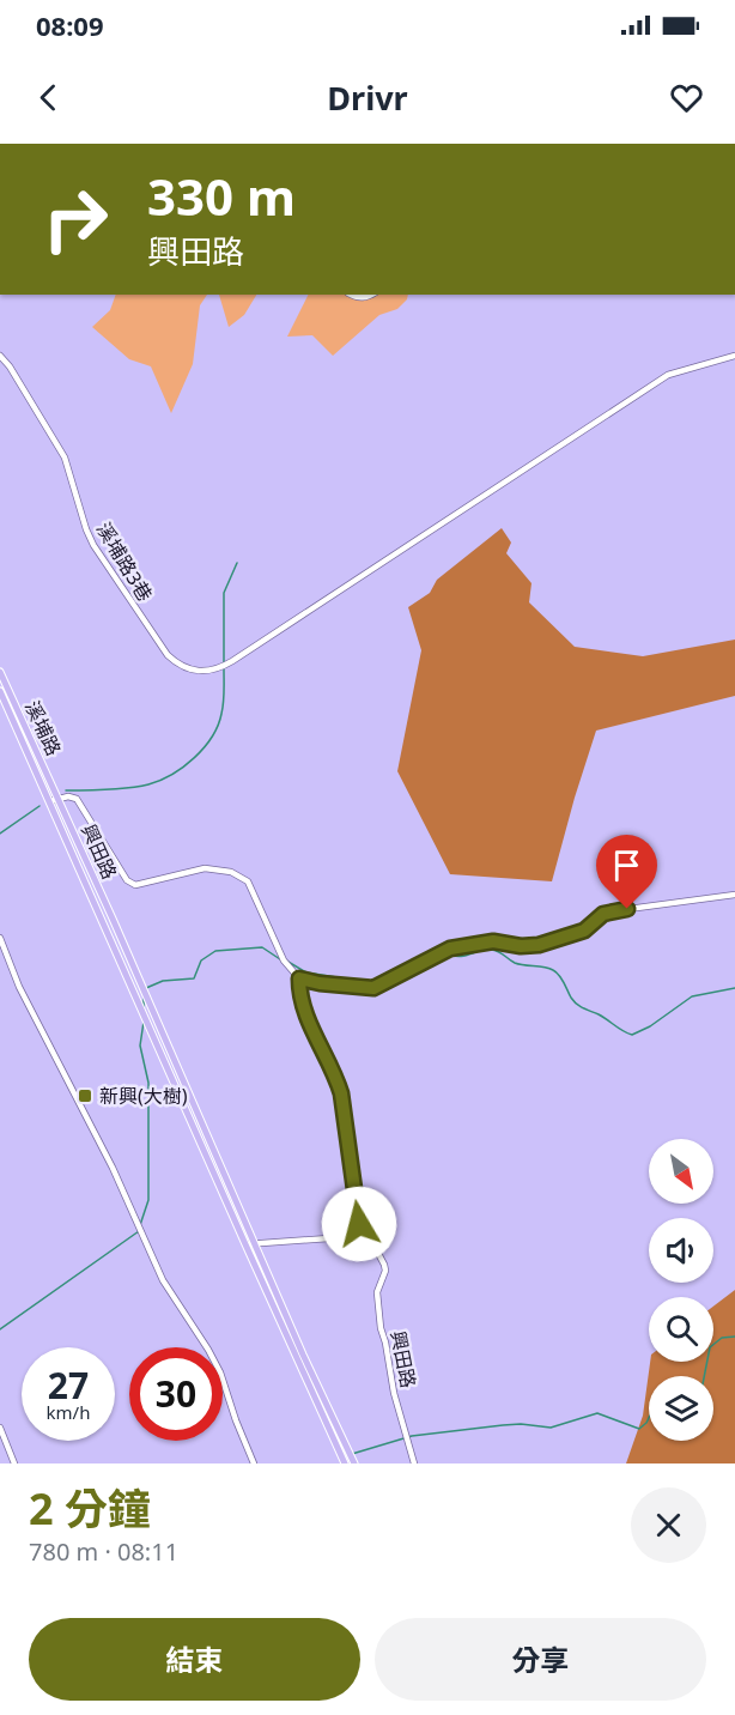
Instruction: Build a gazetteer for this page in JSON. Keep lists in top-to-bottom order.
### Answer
{
  "streets": {
    "main road": ["溪埔路", "興田路"],
    "street": ["溪埔路3巷"]
  },
  "crossings": [
    ["溪埔路", "興田路"]
  ],
  "places": {
    "transit": ["新興(大樹)"]
  },
  "north": "bottom right",
  "page": {
    "status": "08:09",
    "header": "Drivr",
    "turn": ["330 m", "興田路"],
    "speed": "27 km/h",
    "limit": "30",
    "heading": ["2 分鐘", "780 m · 08:11"],
    "buttons": ["結束", "分享"]
  }
}
